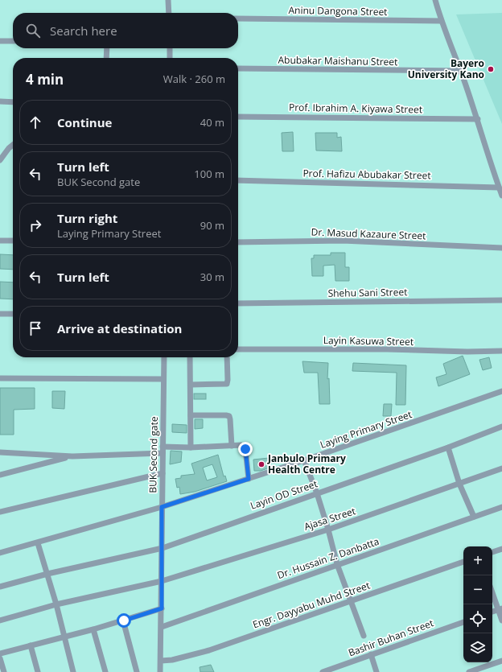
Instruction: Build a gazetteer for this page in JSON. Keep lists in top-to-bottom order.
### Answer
{
  "streets": {
    "street": [
      "Aninu Dangona Street",
      "Abubakar Maishanu Street",
      "Prof. Ibrahim A. Kiyawa Street",
      "Prof. Hafizu Abubakar Street",
      "Dr. Masud Kazaure Street",
      "Shehu Sani Street",
      "Layin Kasuwa Street",
      "Laying Primary Street",
      "BUK Second gate",
      "Layin OD Street",
      "Ajasa Street",
      "Dr. Hussain Z. Danbatta",
      "Engr. Dayyabu Muhd Street",
      "Bashir Buhan Street"
    ]
  },
  "crossings": [
    ["Laying Primary Street", "BUK Second gate"],
    ["BUK Second gate", "Layin OD Street"],
    ["BUK Second gate", "Ajasa Street"],
    ["BUK Second gate", "Dr. Hussain Z. Danbatta"],
    ["BUK Second gate", "Engr. Dayyabu Muhd Street"]
  ],
  "places": ["Bayero University Kano", "Janbulo Primary Health Centre"],
  "page": {
    "search": "Search here",
    "heading": ["4 min", "Walk · 260 m"],
    "list": [
      ["Continue", "40 m"],
      ["Turn left", "BUK Second gate", "100 m"],
      ["Turn right", "Laying Primary Street", "90 m"],
      ["Turn left", "30 m"],
      "Arrive at destination"
    ],
    "map_buttons": ["+", "−"]
  }
}
